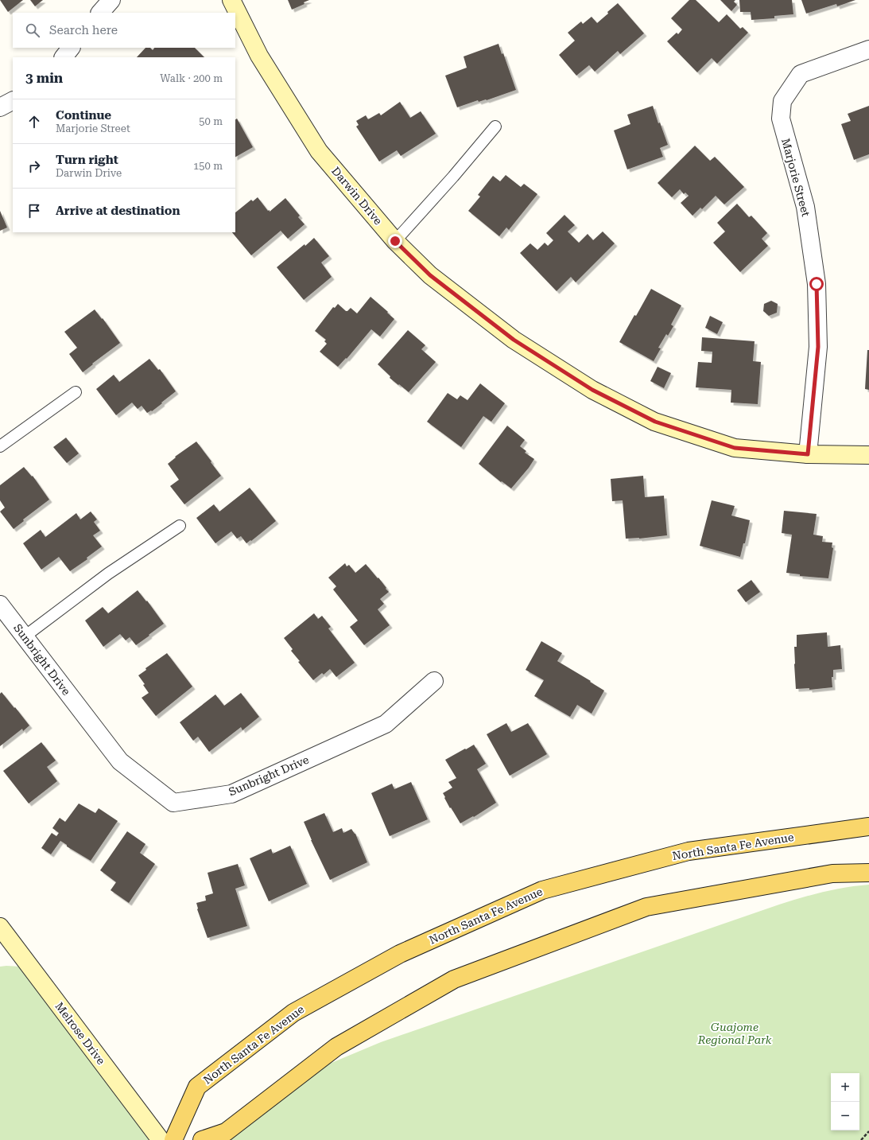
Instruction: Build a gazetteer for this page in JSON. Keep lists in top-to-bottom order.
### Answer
{
  "streets": {
    "main road": ["North Santa Fe Avenue"],
    "street": [
      "Marjorie Street",
      "Darwin Drive",
      "Sunbright Drive",
      "Melrose Drive"
    ]
  },
  "crossings": [
    ["Marjorie Street", "Darwin Drive"]
  ],
  "parks": ["Guajome Regional Park"],
  "page": {
    "search": "Search here",
    "heading": ["3 min", "Walk · 200 m"],
    "list": [
      ["Continue", "Marjorie Street", "50 m"],
      ["Turn right", "Darwin Drive", "150 m"],
      "Arrive at destination"
    ],
    "map_buttons": ["+", "−"]
  }
}
